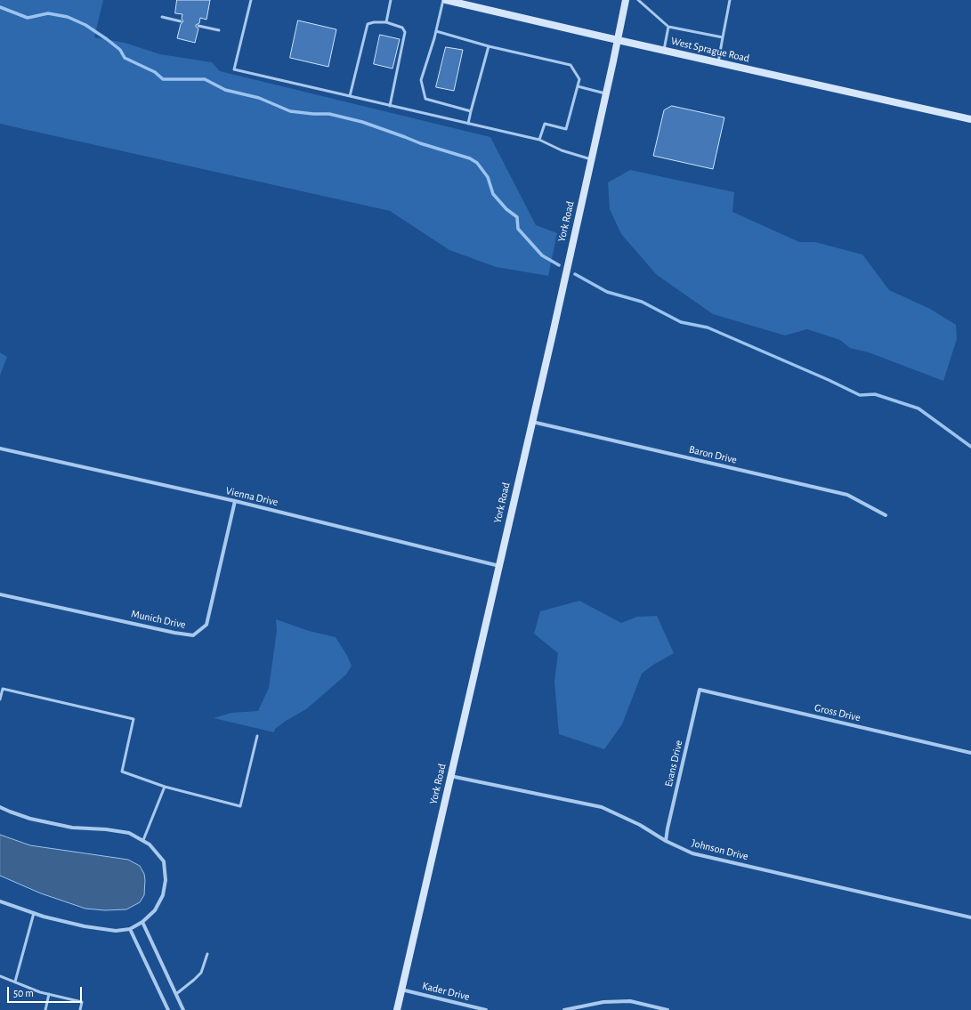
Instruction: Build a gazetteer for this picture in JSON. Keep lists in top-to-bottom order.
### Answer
{
  "streets": {
    "street": [
      "West Sprague Road",
      "York Road",
      "Baron Drive",
      "Vienna Drive",
      "Munich Drive",
      "Gross Drive",
      "Evans Drive",
      "Johnson Drive",
      "Kader Drive"
    ]
  },
  "crossings": [
    ["West Sprague Road", "York Road"],
    ["York Road", "Baron Drive"],
    ["York Road", "Vienna Drive"],
    ["York Road", "Johnson Drive"],
    ["York Road", "Kader Drive"],
    ["Vienna Drive", "Munich Drive"],
    ["Gross Drive", "Evans Drive"],
    ["Evans Drive", "Johnson Drive"]
  ],
  "scale_bar": "50 m"
}
